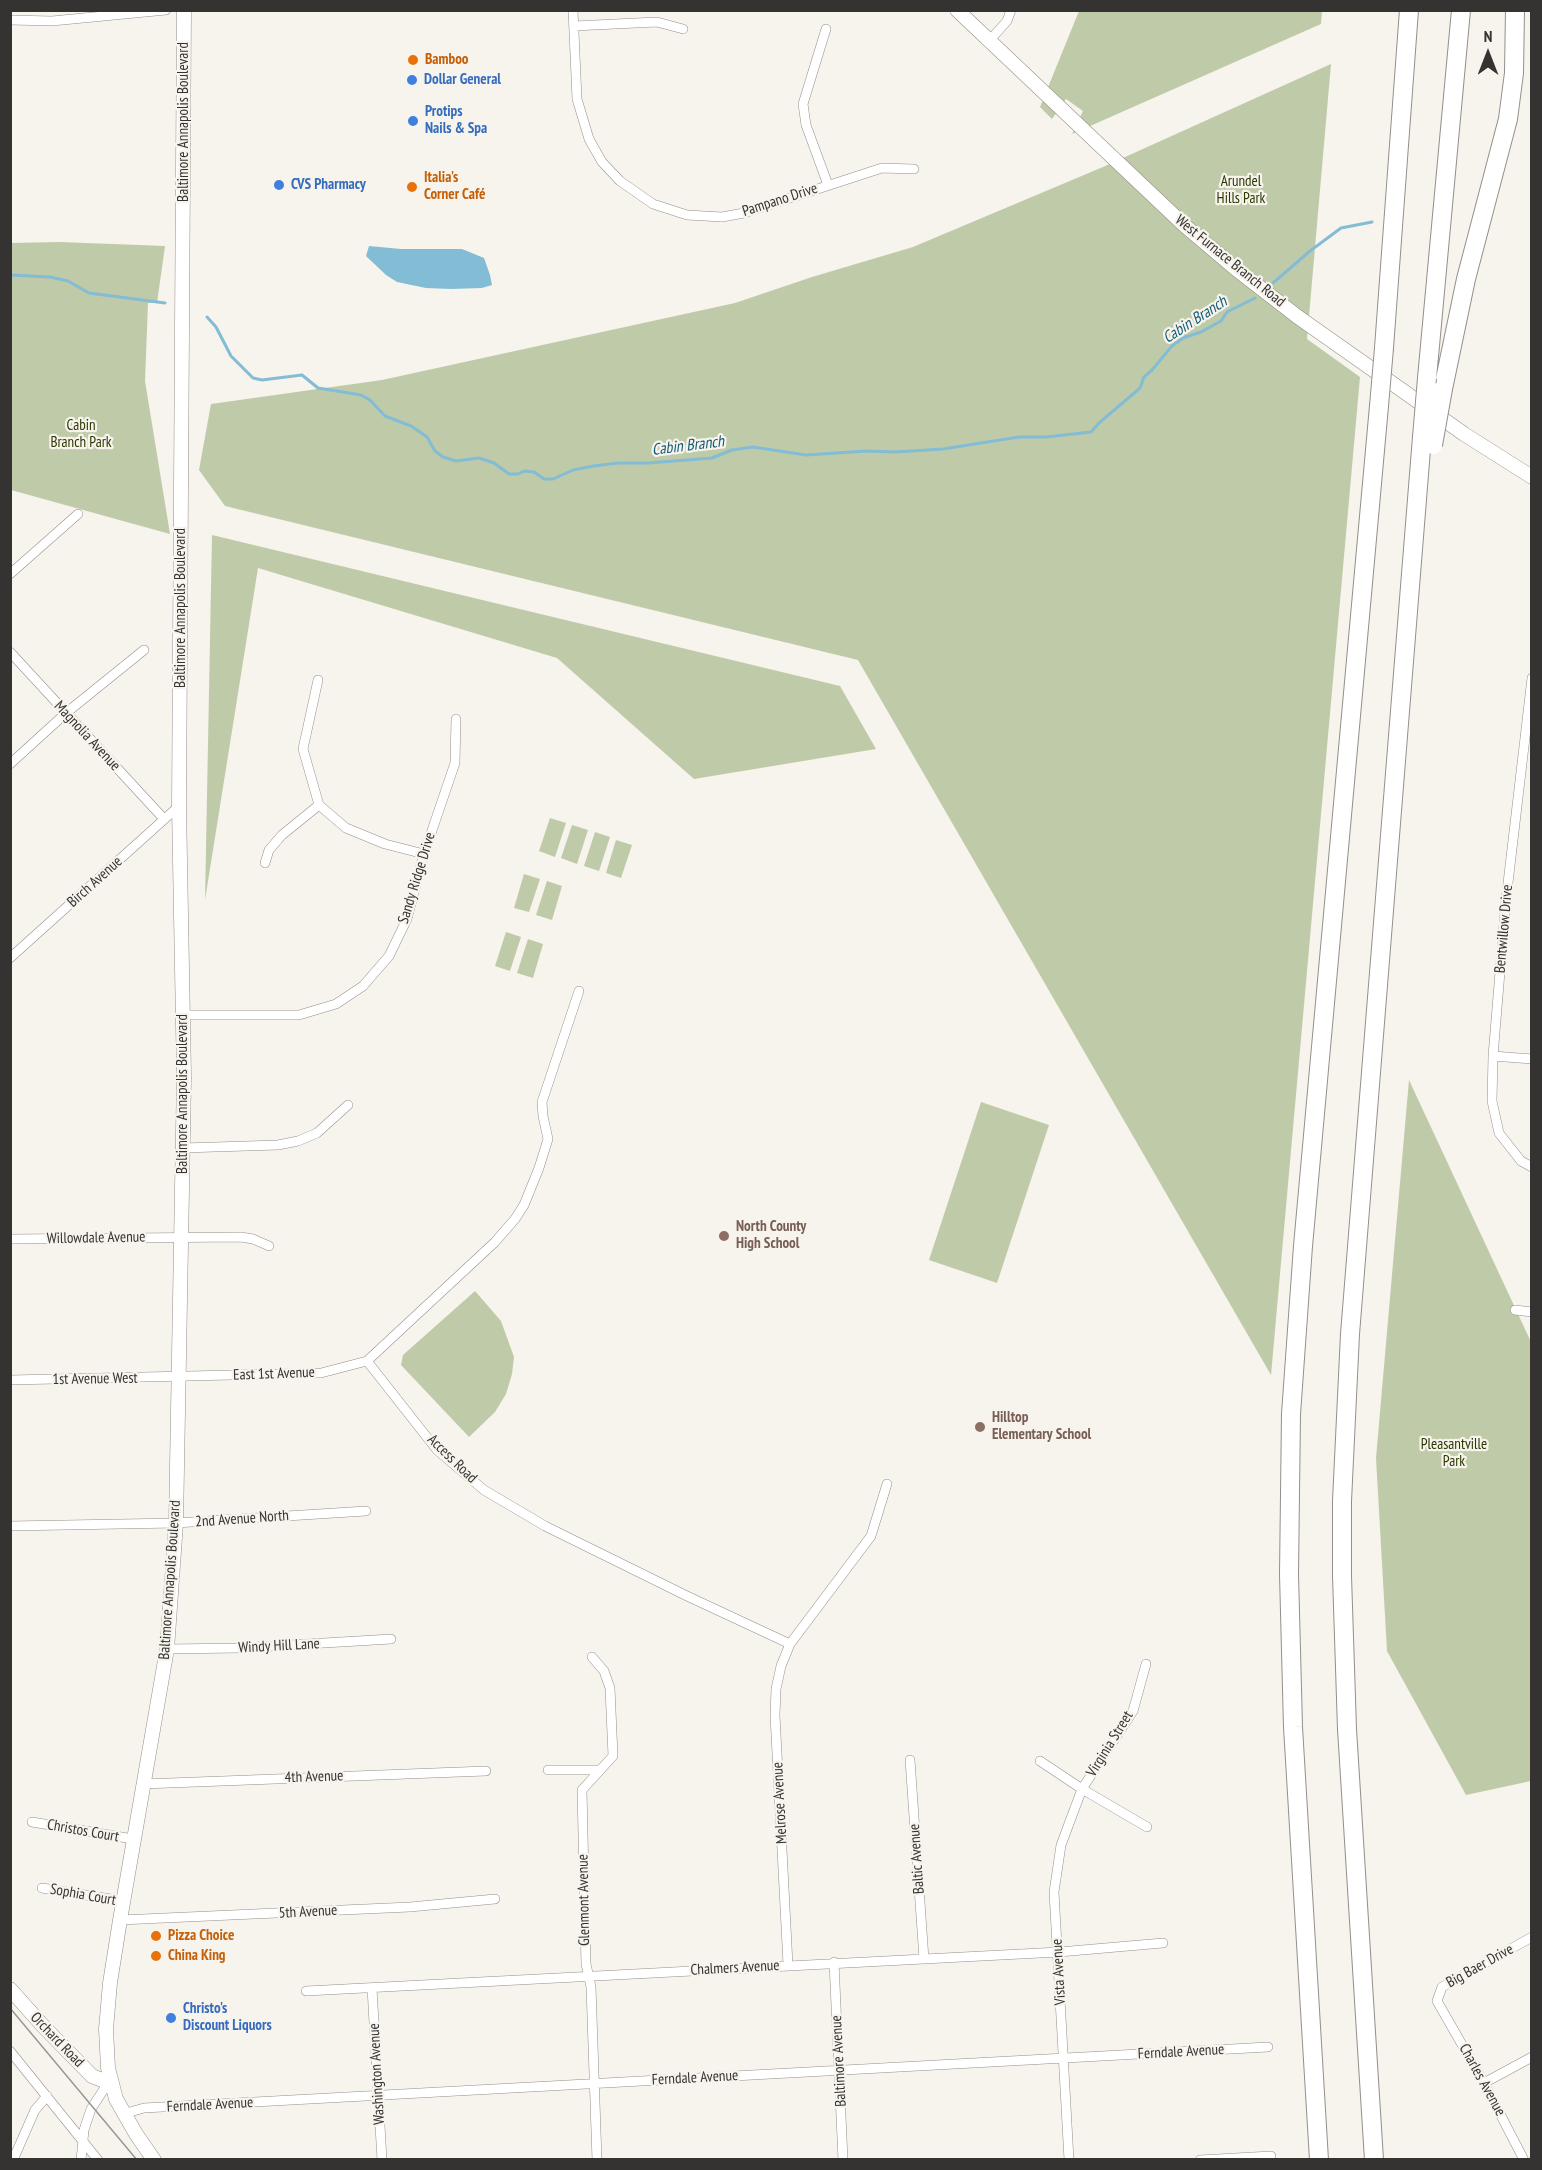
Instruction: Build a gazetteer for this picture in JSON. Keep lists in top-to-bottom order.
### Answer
{
  "streets": {
    "main road": ["Baltimore Annapolis Boulevard", "West Furnace Branch Road", "Orchard Road"],
    "street": [
      "Pampano Drive",
      "Magnolia Avenue",
      "Sandy Ridge Drive",
      "Birch Avenue",
      "Bentwillow Drive",
      "Willowdale Avenue",
      "East 1st Avenue",
      "1st Avenue West",
      "Access Road",
      "2nd Avenue North",
      "Windy Hill Lane",
      "Virginia Street",
      "4th Avenue",
      "Melrose Avenue",
      "Christos Court",
      "Baltic Avenue",
      "Sophia Court",
      "Glenmont Avenue",
      "5th Avenue",
      "Big Baer Drive",
      "Chalmers Avenue",
      "Vista Avenue",
      "Ferndale Avenue",
      "Baltimore Avenue",
      "Washington Avenue",
      "Charles Avenue"
    ]
  },
  "crossings": [
    ["Baltimore Annapolis Boulevard", "Sandy Ridge Drive"],
    ["Baltimore Annapolis Boulevard", "Birch Avenue"],
    ["Baltimore Annapolis Boulevard", "Willowdale Avenue"],
    ["Baltimore Annapolis Boulevard", "East 1st Avenue"],
    ["Baltimore Annapolis Boulevard", "1st Avenue West"],
    ["Baltimore Annapolis Boulevard", "2nd Avenue North"],
    ["Baltimore Annapolis Boulevard", "Windy Hill Lane"],
    ["Baltimore Annapolis Boulevard", "4th Avenue"],
    ["Baltimore Annapolis Boulevard", "Christos Court"],
    ["Baltimore Annapolis Boulevard", "Sophia Court"],
    ["Baltimore Annapolis Boulevard", "5th Avenue"],
    ["Baltimore Annapolis Boulevard", "Orchard Road"],
    ["Baltimore Annapolis Boulevard", "Ferndale Avenue"],
    ["Magnolia Avenue", "Birch Avenue"],
    ["East 1st Avenue", "1st Avenue West"],
    ["East 1st Avenue", "Access Road"],
    ["Access Road", "Melrose Avenue"],
    ["Virginia Street", "Vista Avenue"],
    ["Melrose Avenue", "Chalmers Avenue"],
    ["Baltic Avenue", "Chalmers Avenue"],
    ["Glenmont Avenue", "Chalmers Avenue"],
    ["Glenmont Avenue", "Ferndale Avenue"],
    ["Big Baer Drive", "Charles Avenue"],
    ["Chalmers Avenue", "Vista Avenue"],
    ["Chalmers Avenue", "Baltimore Avenue"],
    ["Chalmers Avenue", "Washington Avenue"],
    ["Vista Avenue", "Ferndale Avenue"],
    ["Ferndale Avenue", "Baltimore Avenue"],
    ["Ferndale Avenue", "Washington Avenue"]
  ],
  "water": ["Cabin Branch"],
  "parks": ["Arundel Hills Park", "Cabin Branch Park", "Pleasantville Park"],
  "places": [
    "Bamboo",
    "Dollar General",
    "Protips Nails & Spa",
    "CVS Pharmacy",
    "Italia's Corner Café",
    "North County High School",
    "Hilltop Elementary School",
    "Pizza Choice",
    "China King",
    "Christo's Discount Liquors"
  ],
  "north": "top"
}
